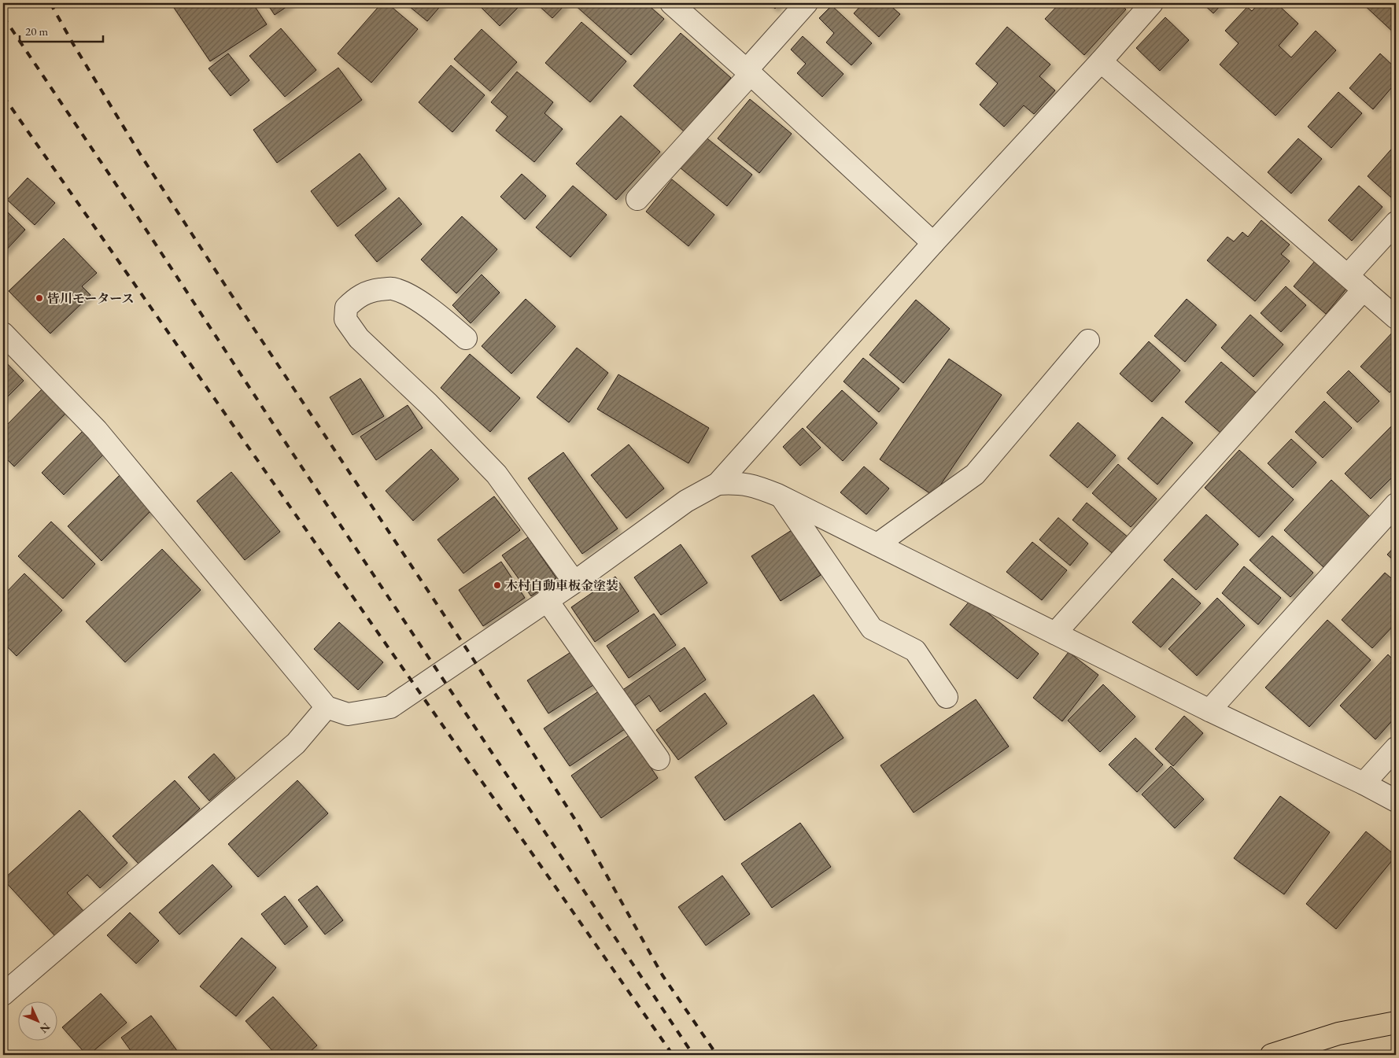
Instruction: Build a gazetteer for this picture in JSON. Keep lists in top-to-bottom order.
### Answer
{
  "places": ["皆川モータース", "木村自動車板金塗装"],
  "scale_bar": "20 m",
  "north": "bottom right"
}
